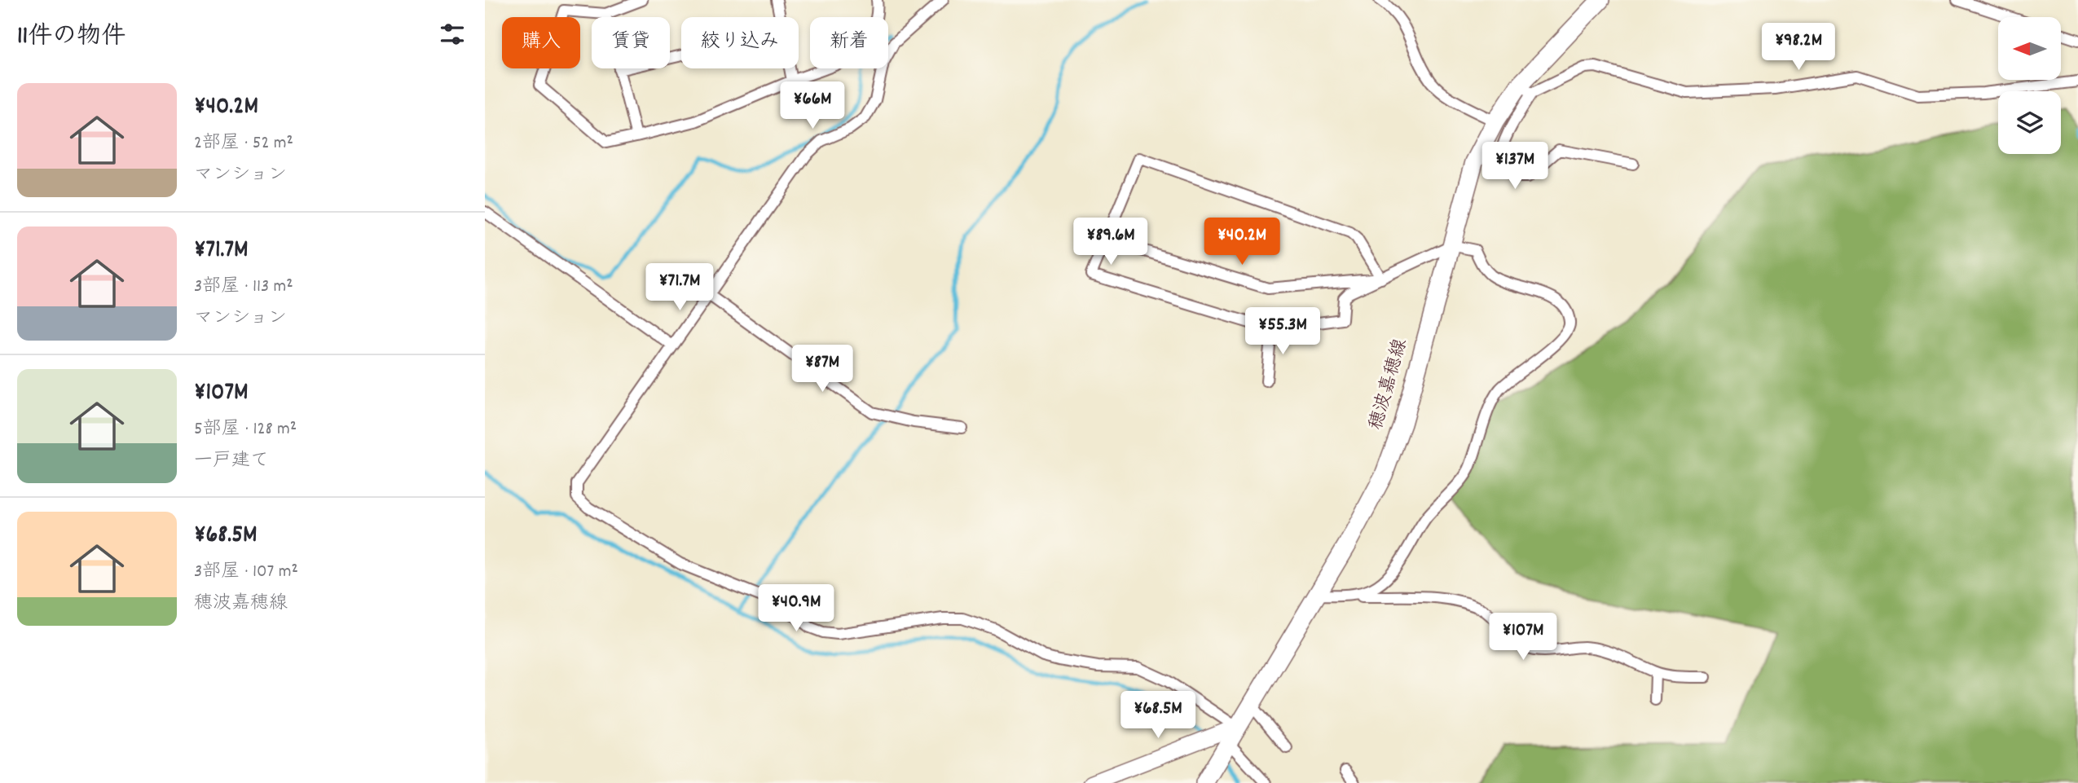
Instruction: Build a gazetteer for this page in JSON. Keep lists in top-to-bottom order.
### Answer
{
  "streets": {
    "main road": ["穂波嘉穂線"]
  },
  "north": "left",
  "page": {
    "heading": "11件の物件",
    "chip": [
      "購入",
      "賃貸",
      "絞り込み",
      "新着"
    ],
    "price": [
      "¥98.2M",
      "¥66M",
      "¥137M",
      "¥89.6M",
      "¥40.2M",
      "¥71.7M",
      "¥55.3M",
      "¥87M",
      "¥40.9M",
      "¥107M",
      "¥68.5M"
    ],
    "list": [
      {
        "name": "¥40.2M",
        "note": "2部屋 · 52 m² · マンション"
      },
      {
        "name": "¥71.7M",
        "note": "3部屋 · 113 m² · マンション"
      },
      {
        "name": "¥107M",
        "note": "5部屋 · 128 m² · 一戸建て"
      },
      {
        "name": "¥68.5M",
        "note": "3部屋 · 107 m² · 穂波嘉穂線"
      }
    ]
  }
}
